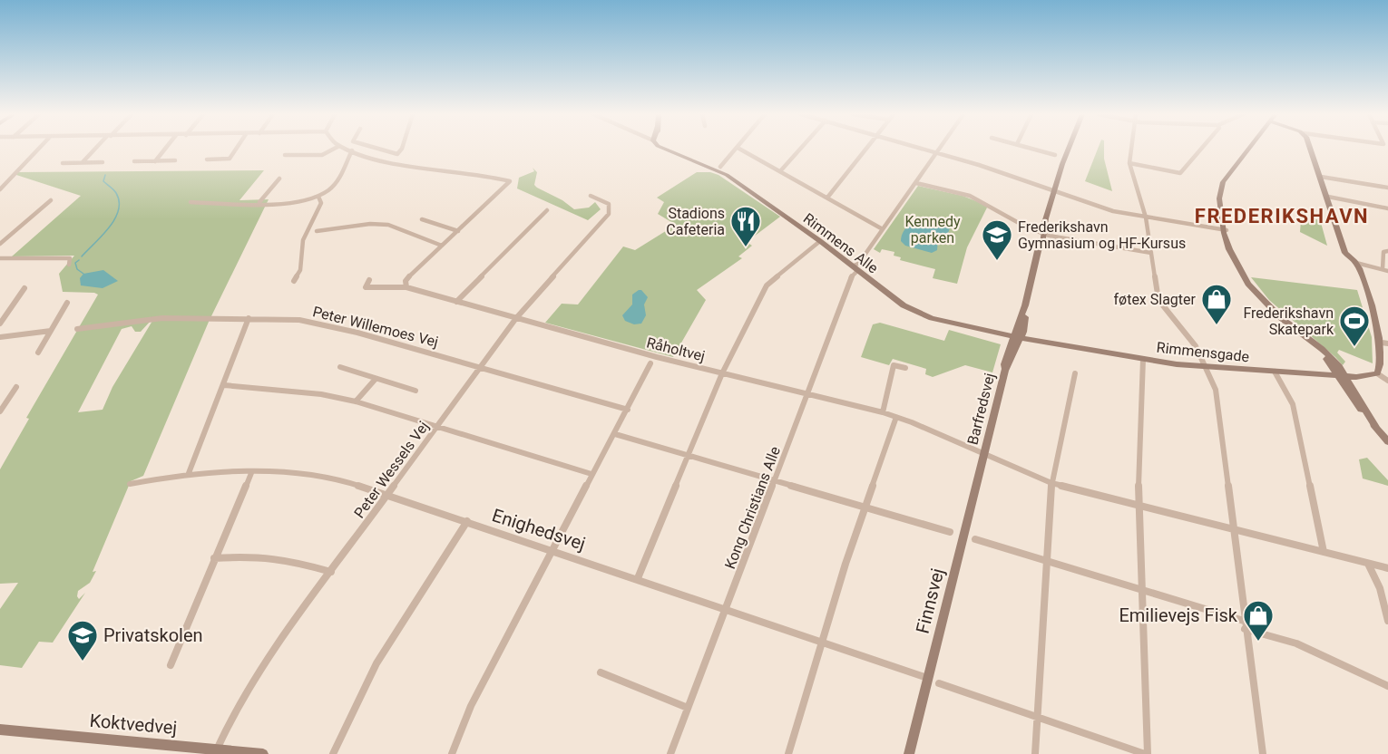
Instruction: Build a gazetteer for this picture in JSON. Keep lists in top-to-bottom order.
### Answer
{
  "streets": {
    "street": [
      "Rimmens Alle",
      "Peter Willemoes Vej",
      "Råholtvej",
      "Rimmensgade",
      "Barfredsvej",
      "Peter Wessels Vej",
      "Kong Christians Alle",
      "Enighedsvej",
      "Finnsvej",
      "Koktvedvej"
    ]
  },
  "crossings": [
    ["Rimmens Alle", "Rimmensgade"],
    ["Rimmens Alle", "Barfredsvej"],
    ["Rimmens Alle", "Kong Christians Alle"],
    ["Peter Willemoes Vej", "Peter Wessels Vej"],
    ["Råholtvej", "Barfredsvej"],
    ["Råholtvej", "Peter Wessels Vej"],
    ["Råholtvej", "Kong Christians Alle"],
    ["Råholtvej", "Finnsvej"],
    ["Rimmensgade", "Barfredsvej"],
    ["Barfredsvej", "Finnsvej"],
    ["Peter Wessels Vej", "Enighedsvej"],
    ["Peter Wessels Vej", "Koktvedvej"],
    ["Kong Christians Alle", "Enighedsvej"],
    ["Enighedsvej", "Finnsvej"]
  ],
  "districts": ["FREDERIKSHAVN"],
  "parks": ["Kennedy parken"],
  "places": {
    "restaurant": ["Stadions Cafeteria"],
    "school or university": ["Frederikshavn Gymnasium og HF-Kursus", "Privatskolen"],
    "shop": ["føtex Slagter", "Emilievejs Fisk"],
    "sports": ["Frederikshavn Skatepark"]
  }
}
